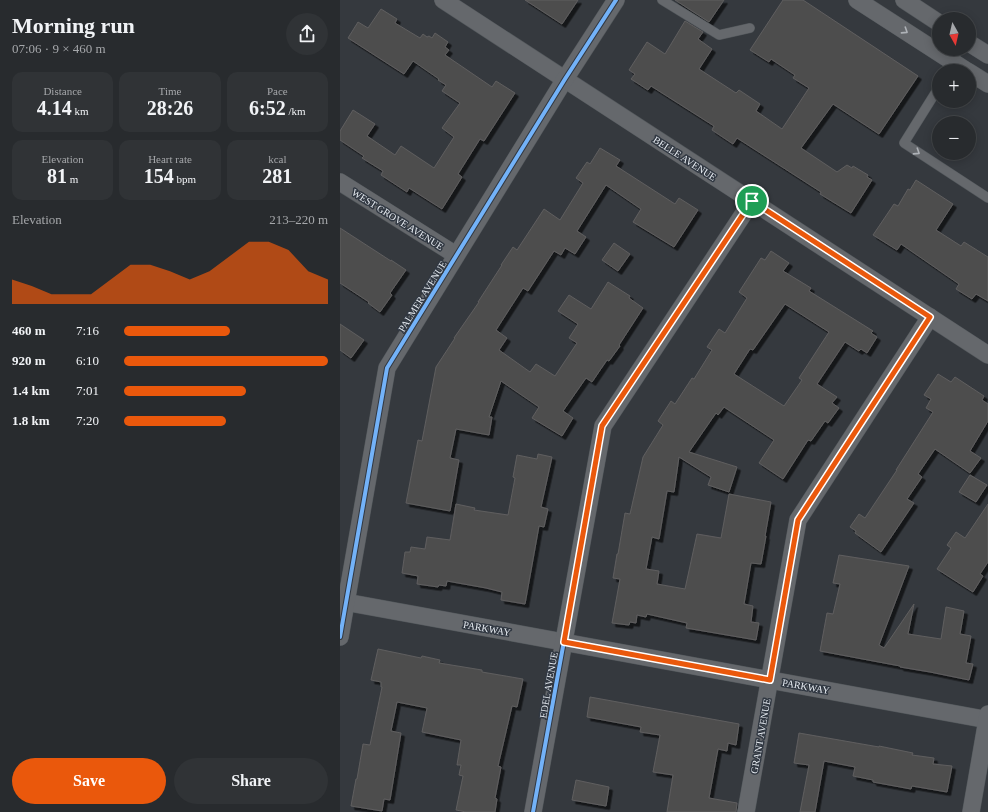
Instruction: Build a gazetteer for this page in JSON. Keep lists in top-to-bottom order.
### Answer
{
  "streets": {
    "street": [
      "BELLE AVENUE",
      "WEST GROVE AVENUE",
      "PALMER AVENUE",
      "PARKWAY",
      "EDEL AVENUE",
      "GRANT AVENUE"
    ]
  },
  "crossings": [
    ["BELLE AVENUE", "PALMER AVENUE"],
    ["BELLE AVENUE", "EDEL AVENUE"],
    ["BELLE AVENUE", "GRANT AVENUE"],
    ["WEST GROVE AVENUE", "PALMER AVENUE"],
    ["PALMER AVENUE", "PARKWAY"],
    ["PARKWAY", "EDEL AVENUE"],
    ["PARKWAY", "GRANT AVENUE"]
  ],
  "north": "bottom",
  "page": {
    "heading": ["Morning run", "07:06 · 9 × 460 m"],
    "map_buttons": ["+", "−"],
    "stats": [
      ["Distance", "4.14 km"],
      ["Time", "28:26"],
      ["Pace", "6:52 /km"],
      ["Elevation", "81 m"],
      ["Heart rate", "154 bpm"],
      ["kcal", "281"]
    ],
    "chart": ["Elevation", "213–220 m"],
    "list": [
      {
        "name": "460 m",
        "note": "7:16"
      },
      {
        "name": "920 m",
        "note": "6:10"
      },
      {
        "name": "1.4 km",
        "note": "7:01"
      },
      {
        "name": "1.8 km",
        "note": "7:20"
      }
    ],
    "buttons": ["Save", "Share"]
  }
}
